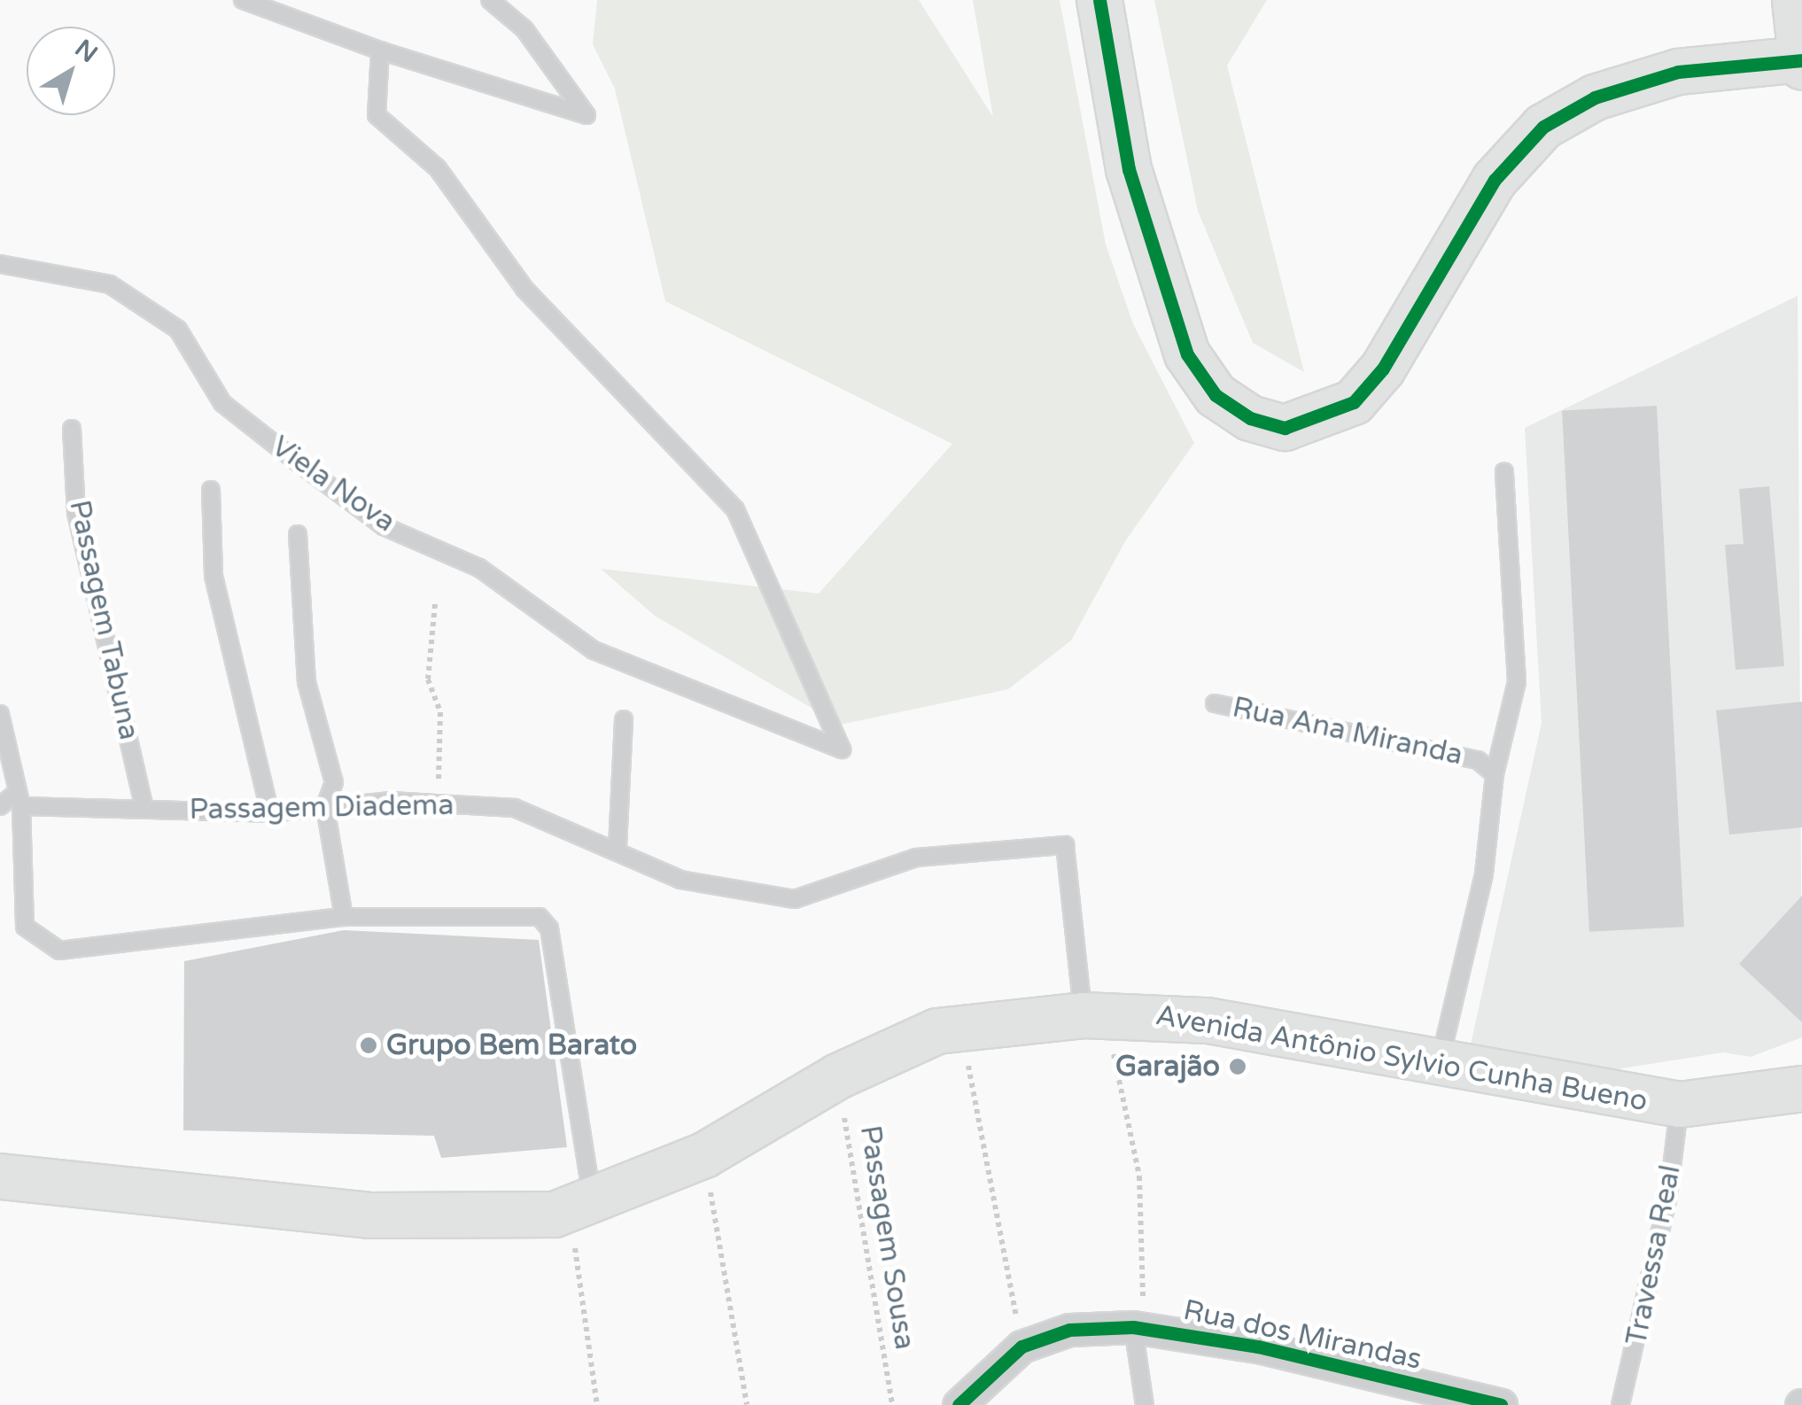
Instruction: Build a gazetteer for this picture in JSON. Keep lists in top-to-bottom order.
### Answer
{
  "streets": {
    "main road": ["Avenida Antônio Sylvio Cunha Bueno"],
    "street": ["Rua dos Mirandas"],
    "lane": [
      "Viela Nova",
      "Passagem Tabuna",
      "Rua Ana Miranda",
      "Passagem Diadema",
      "Travessa Real"
    ],
    "path": ["Passagem Sousa"]
  },
  "crossings": [
    ["Passagem Tabuna", "Passagem Diadema"],
    ["Rua Ana Miranda", "Avenida Antônio Sylvio Cunha Bueno"],
    ["Passagem Diadema", "Avenida Antônio Sylvio Cunha Bueno"],
    ["Avenida Antônio Sylvio Cunha Bueno", "Passagem Sousa"],
    ["Avenida Antônio Sylvio Cunha Bueno", "Travessa Real"]
  ],
  "places": ["Grupo Bem Barato", "Garajão"],
  "north": "top right"
}
